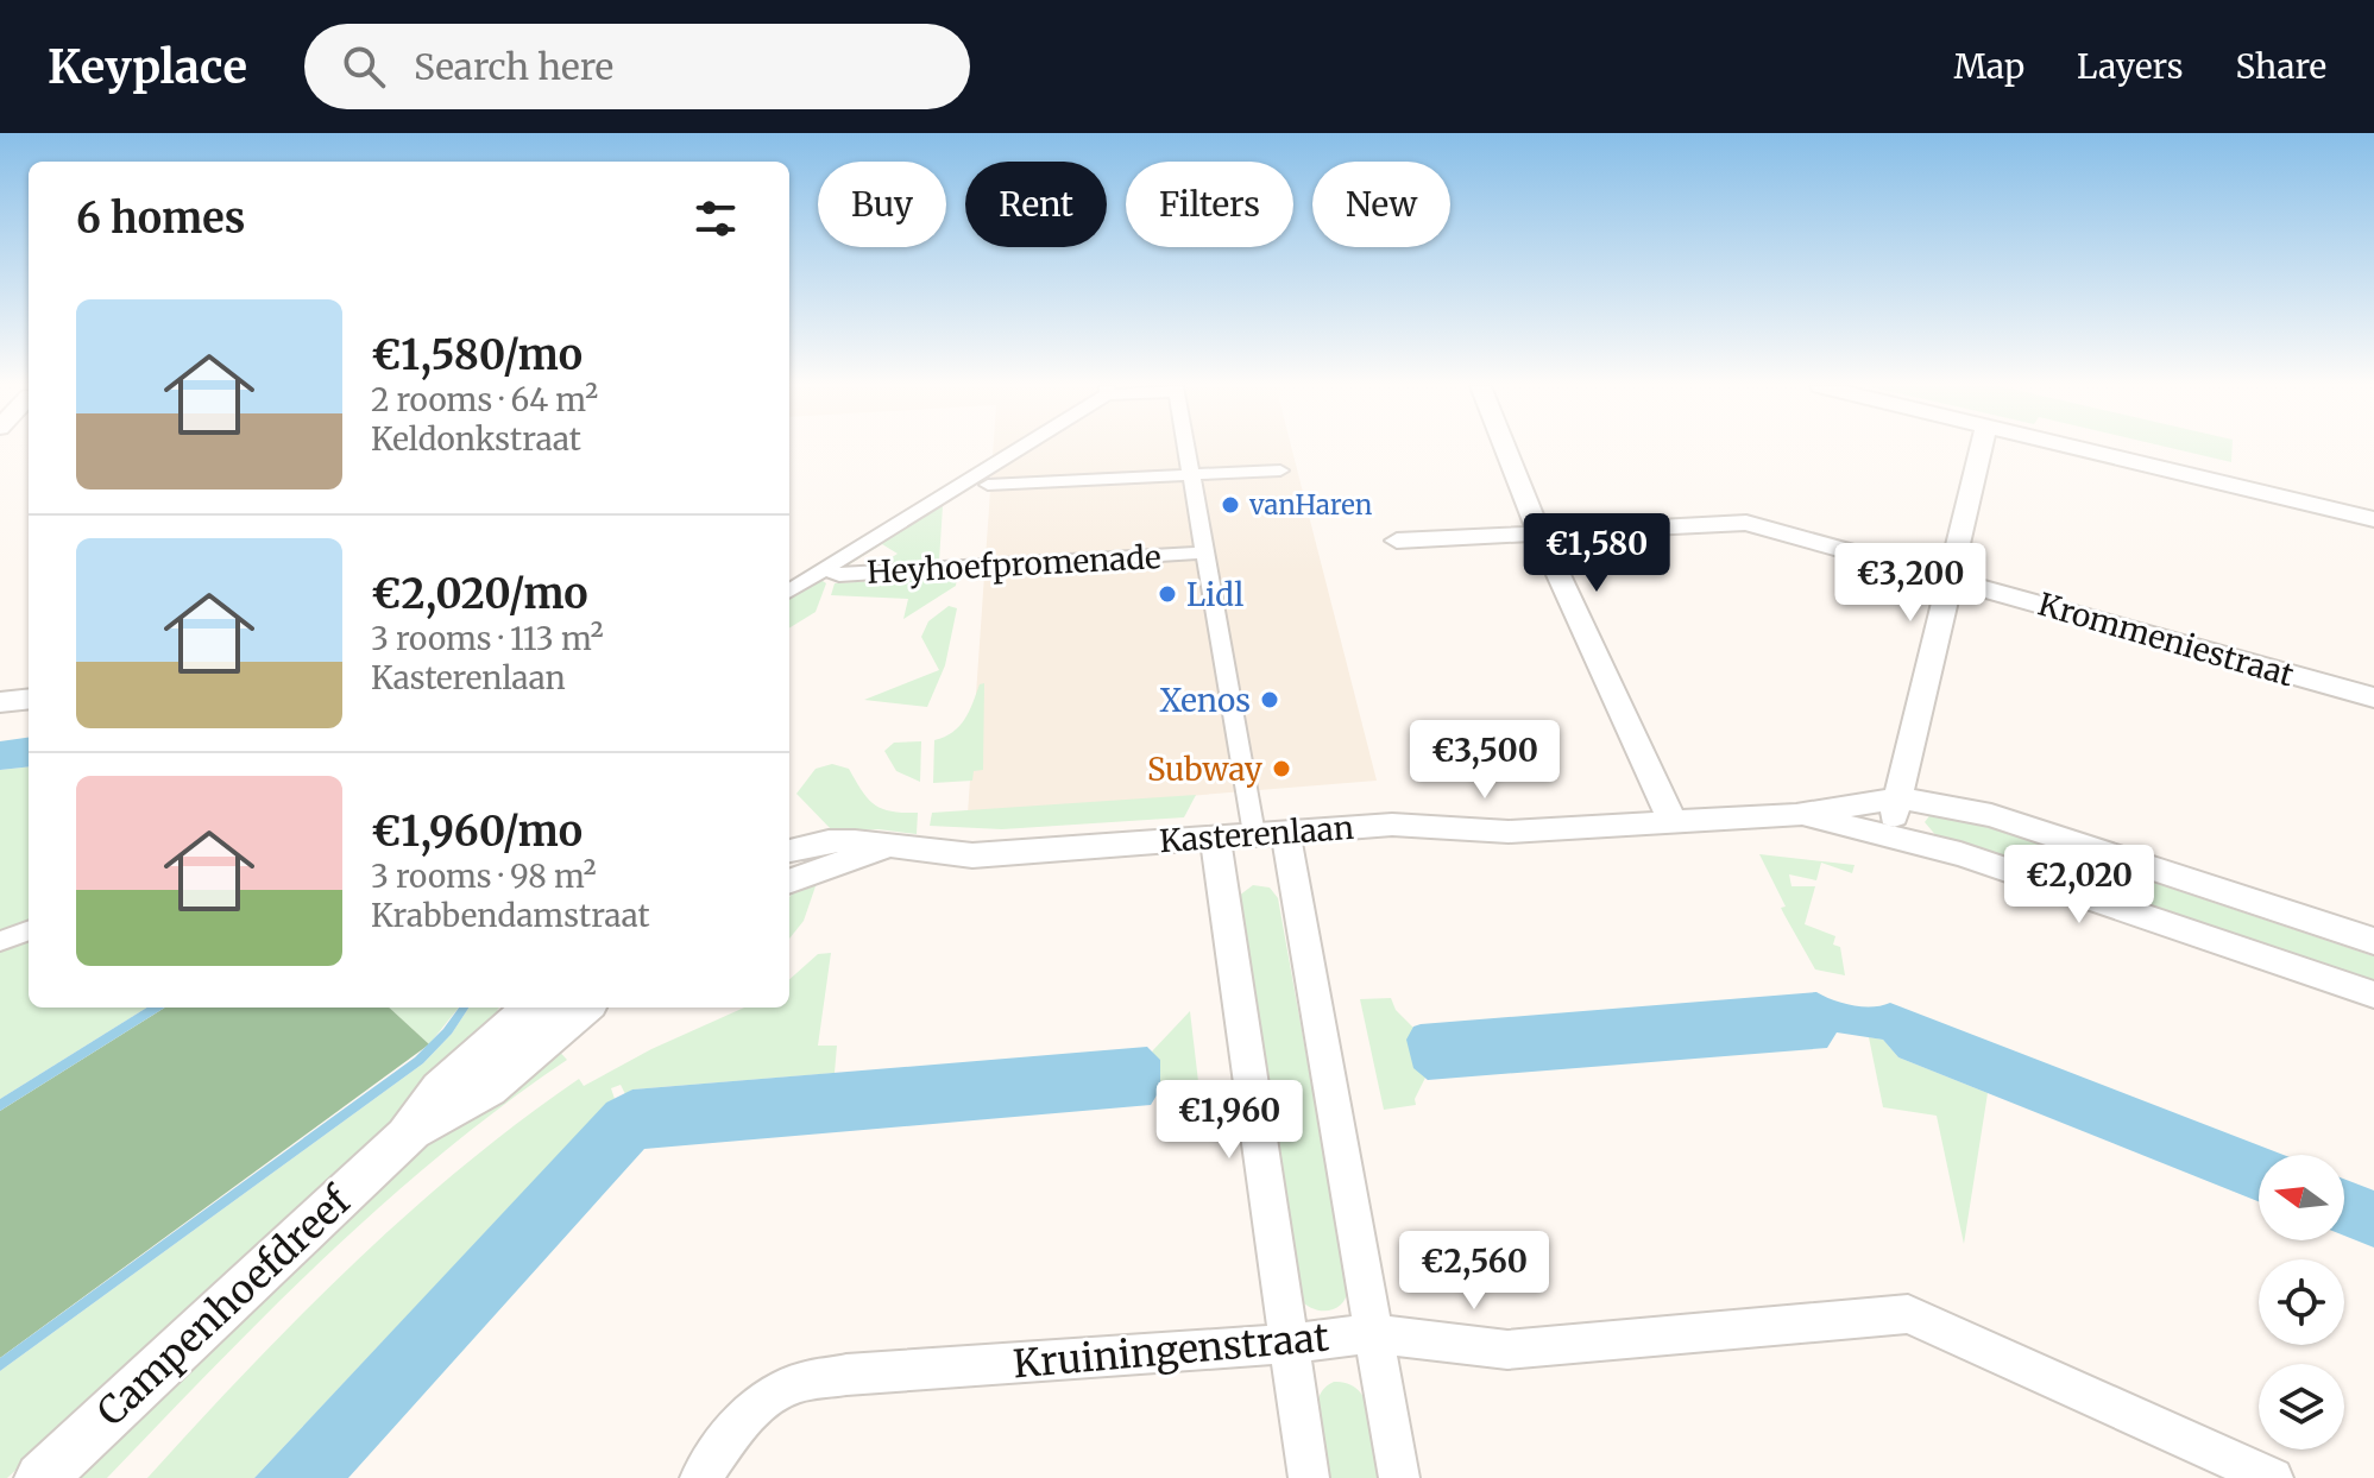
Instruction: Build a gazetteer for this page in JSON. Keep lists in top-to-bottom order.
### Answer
{
  "streets": {
    "street": [
      "Heyhoefpromenade",
      "Krommeniestraat",
      "Kasterenlaan",
      "Campenhoefdreef",
      "Kruiningenstraat"
    ]
  },
  "crossings": [
    ["Heyhoefpromenade", "Kasterenlaan"]
  ],
  "places": [
    "vanHaren",
    "Lidl",
    "Xenos",
    "Subway"
  ],
  "north": "left",
  "page": {
    "header": "Keyplace",
    "search": "Search here",
    "nav": ["Map", "Layers", "Share"],
    "chip": [
      "Buy",
      "Rent",
      "Filters",
      "New"
    ],
    "heading": "6 homes",
    "list": [
      {
        "name": "€1,580/mo",
        "note": "2 rooms · 64 m² · Keldonkstraat"
      },
      {
        "name": "€2,020/mo",
        "note": "3 rooms · 113 m² · Kasterenlaan"
      },
      {
        "name": "€1,960/mo",
        "note": "3 rooms · 98 m² · Krabbendamstraat"
      }
    ],
    "price": [
      "€1,580",
      "€3,200",
      "€3,500",
      "€2,020",
      "€1,960",
      "€2,560"
    ]
  }
}
